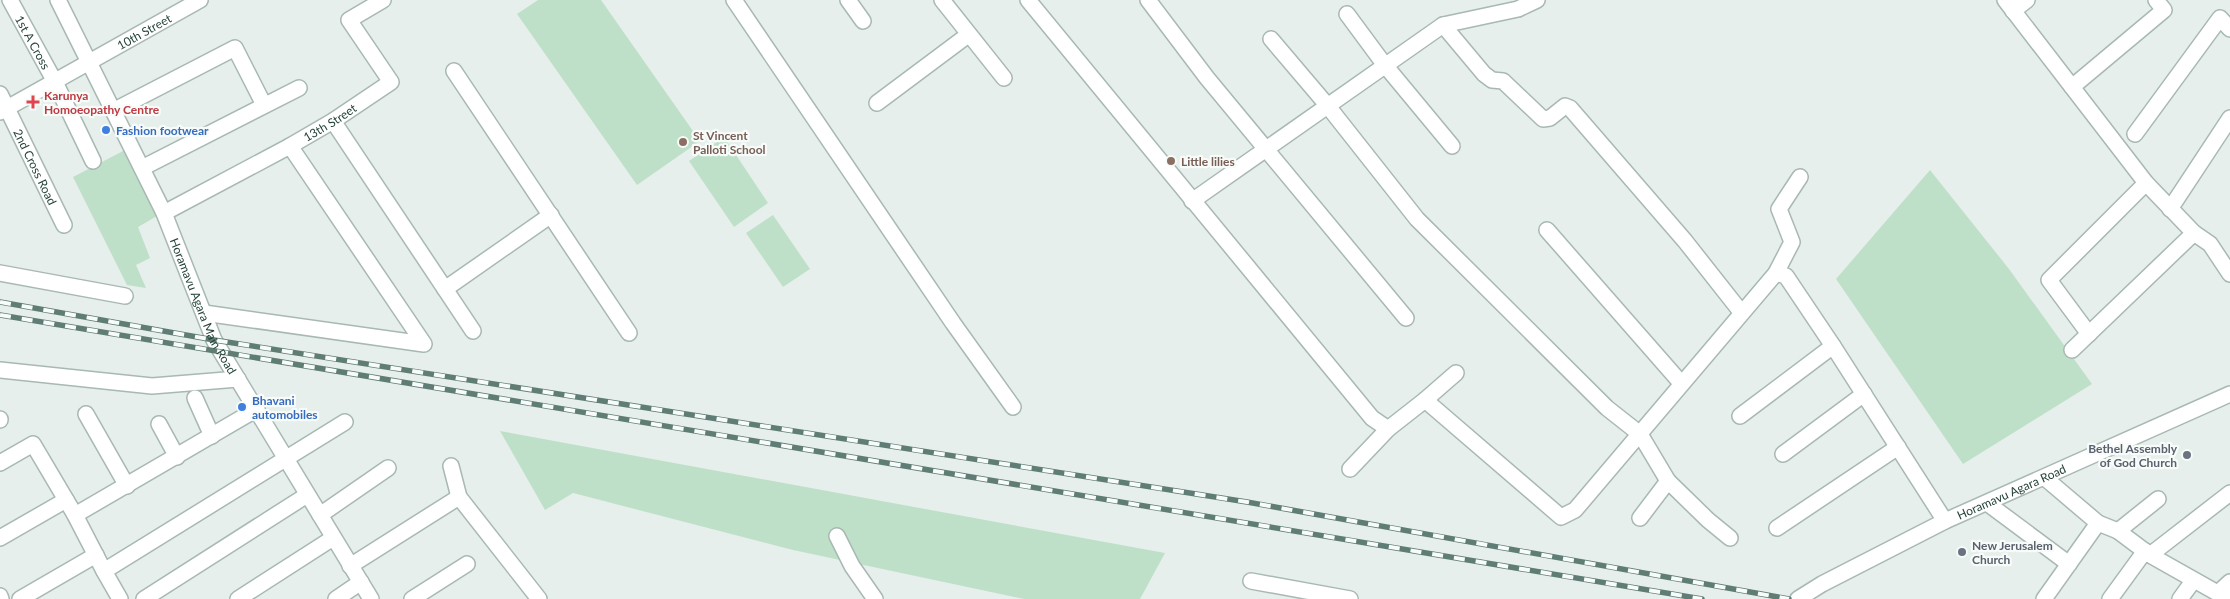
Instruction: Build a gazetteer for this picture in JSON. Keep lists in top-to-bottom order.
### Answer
{
  "streets": {
    "street": [
      "10th Street",
      "1st A Cross",
      "13th Street",
      "2nd Cross Road",
      "Horamavu Agara Main Road",
      "Horamavu Agara Road"
    ]
  },
  "crossings": [
    ["10th Street", "1st A Cross"],
    ["10th Street", "2nd Cross Road"],
    ["10th Street", "Horamavu Agara Main Road"],
    ["13th Street", "Horamavu Agara Main Road"]
  ],
  "places": {
    "health": ["Karunya Homoeopathy Centre"],
    "other": [
      "Fashion footwear",
      "St Vincent Palloti School",
      "Little lilies",
      "Bhavani automobiles",
      "Bethel Assembly of God Church",
      "New Jerusalem Church"
    ]
  }
}
